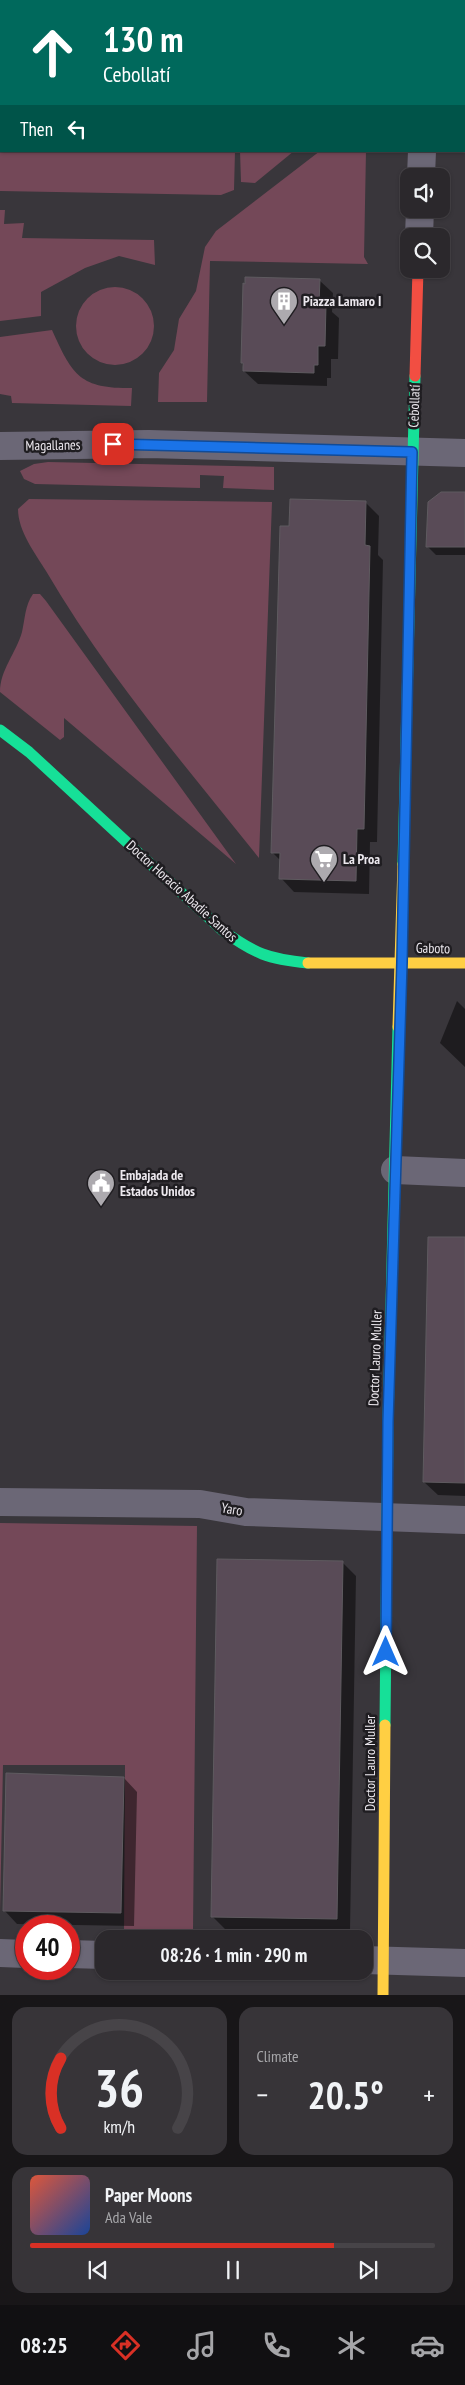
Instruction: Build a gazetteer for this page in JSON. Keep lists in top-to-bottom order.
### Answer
{
  "streets": {
    "street": [
      "Cebollatí",
      "Magallanes",
      "Doctor Horacio Abadie Santos",
      "Gaboto",
      "Doctor Lauro Muller",
      "Yaro"
    ]
  },
  "crossings": [
    ["Cebollatí", "Magallanes"],
    ["Cebollatí", "Doctor Horacio Abadie Santos"],
    ["Cebollatí", "Gaboto"],
    ["Cebollatí", "Doctor Lauro Muller"],
    ["Doctor Horacio Abadie Santos", "Gaboto"],
    ["Doctor Horacio Abadie Santos", "Doctor Lauro Muller"],
    ["Gaboto", "Doctor Lauro Muller"],
    ["Doctor Lauro Muller", "Yaro"]
  ],
  "places": {
    "building": ["Piazza Lamaro I"],
    "supermarket": ["La Proa"],
    "public building": ["Embajada de Estados Unidos"]
  },
  "page": {
    "turn": ["130 m", "Cebollatí"],
    "then": "Then",
    "limit": "40",
    "trip": "08:26 · 1 min · 290 m",
    "tile": "Climate",
    "heat": ["−", "20.5°", "+"],
    "song": ["Paper Moons", "Ada Vale"],
    "tabs": "08:25",
    "gauge": ["36", "km/h"]
  }
}
